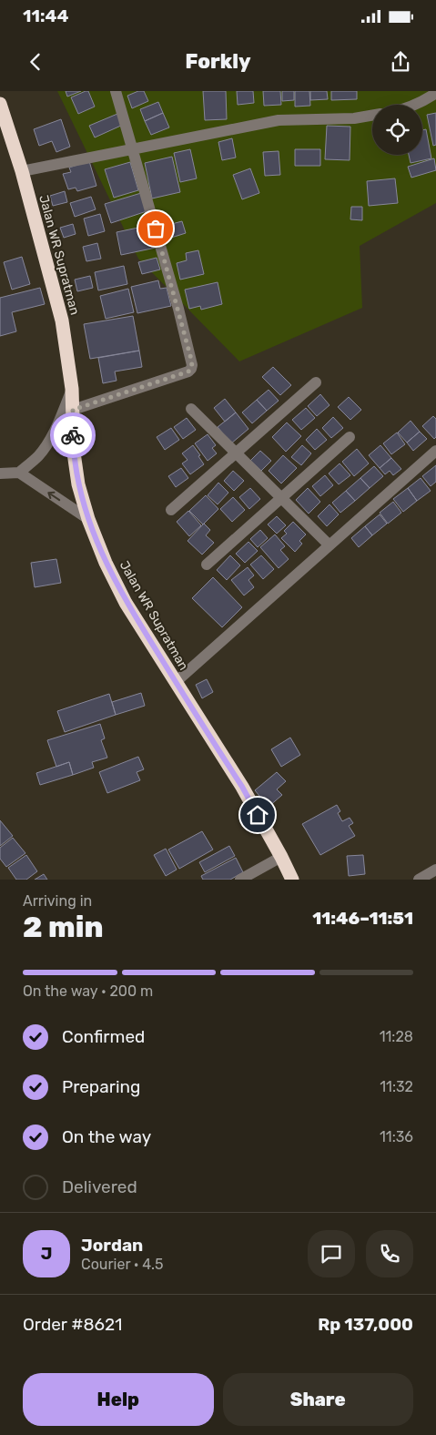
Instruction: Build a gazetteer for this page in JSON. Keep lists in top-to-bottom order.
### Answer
{
  "streets": {
    "highway": ["Jalan WR Supratman"]
  },
  "page": {
    "status": "11:44",
    "header": "Forkly",
    "heading": ["2 min", "Arriving in", "11:46–11:51"],
    "panel": [
      "Jordan",
      "Courier · 4.5",
      "Order #8621",
      "Rp 137,000"
    ],
    "bar": "On the way · 200 m",
    "list": [
      ["Confirmed", "11:28"],
      ["Preparing", "11:32"],
      ["On the way", "11:36"],
      "Delivered"
    ],
    "round": "J",
    "buttons": ["Help", "Share"]
  }
}
